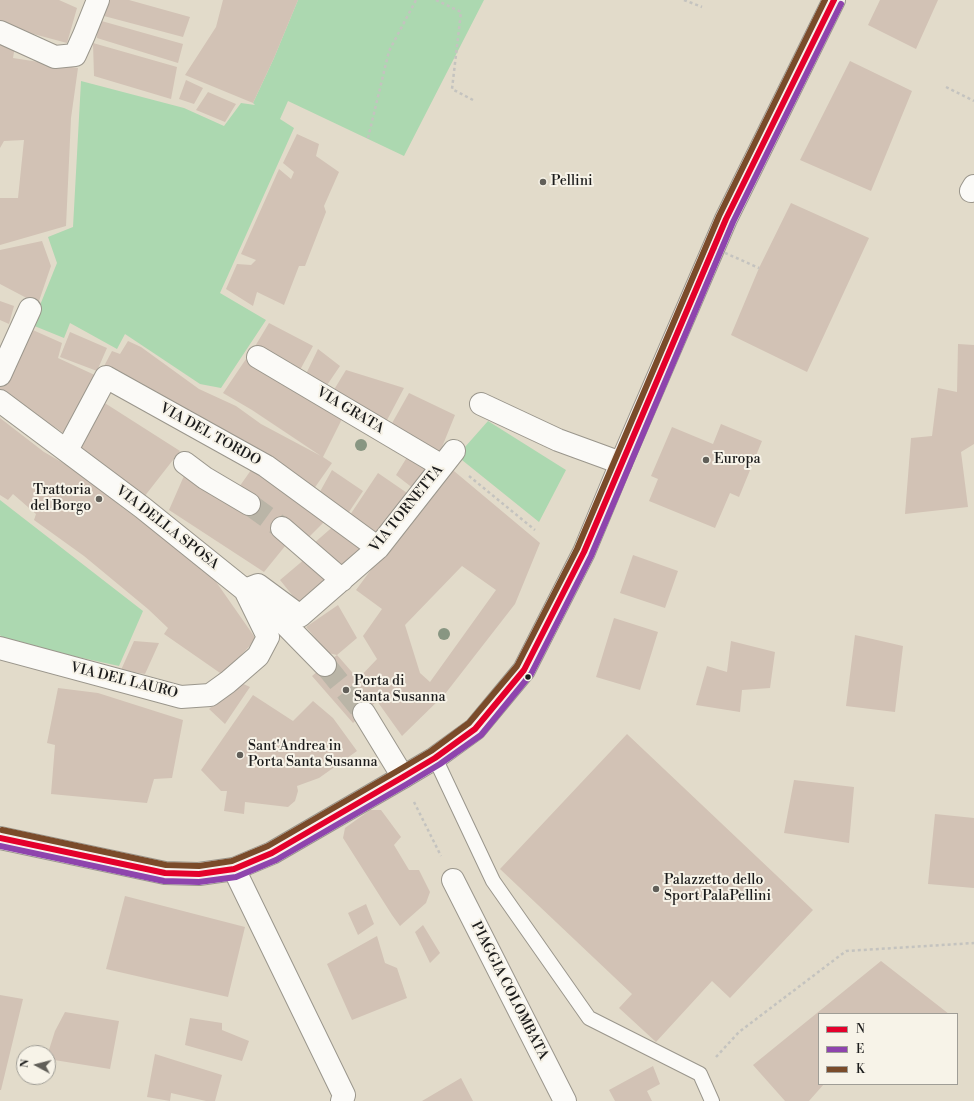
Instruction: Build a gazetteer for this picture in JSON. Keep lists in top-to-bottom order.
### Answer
{
  "streets": {
    "street": [
      "VIA GRATA",
      "VIA DEL TORDO",
      "VIA TORNETTA",
      "VIA DELLA SPOSA",
      "VIA DEL LAURO",
      "PIAGGIA COLOMBATA"
    ]
  },
  "crossings": [
    ["VIA GRATA", "VIA TORNETTA"],
    ["VIA DEL TORDO", "VIA TORNETTA"],
    ["VIA DEL TORDO", "VIA DELLA SPOSA"],
    ["VIA TORNETTA", "VIA DELLA SPOSA"],
    ["VIA TORNETTA", "VIA DEL LAURO"],
    ["VIA DELLA SPOSA", "VIA DEL LAURO"]
  ],
  "places": [
    "Pellini",
    "Europa",
    "Trattoria del Borgo",
    "Porta di Santa Susanna",
    "Sant'Andrea in Porta Santa Susanna",
    "Palazzetto dello Sport PalaPellini"
  ],
  "lines": ["transit line N", "transit line K", "transit line E"],
  "legend": ["N", "E", "K"],
  "north": "left"
}
